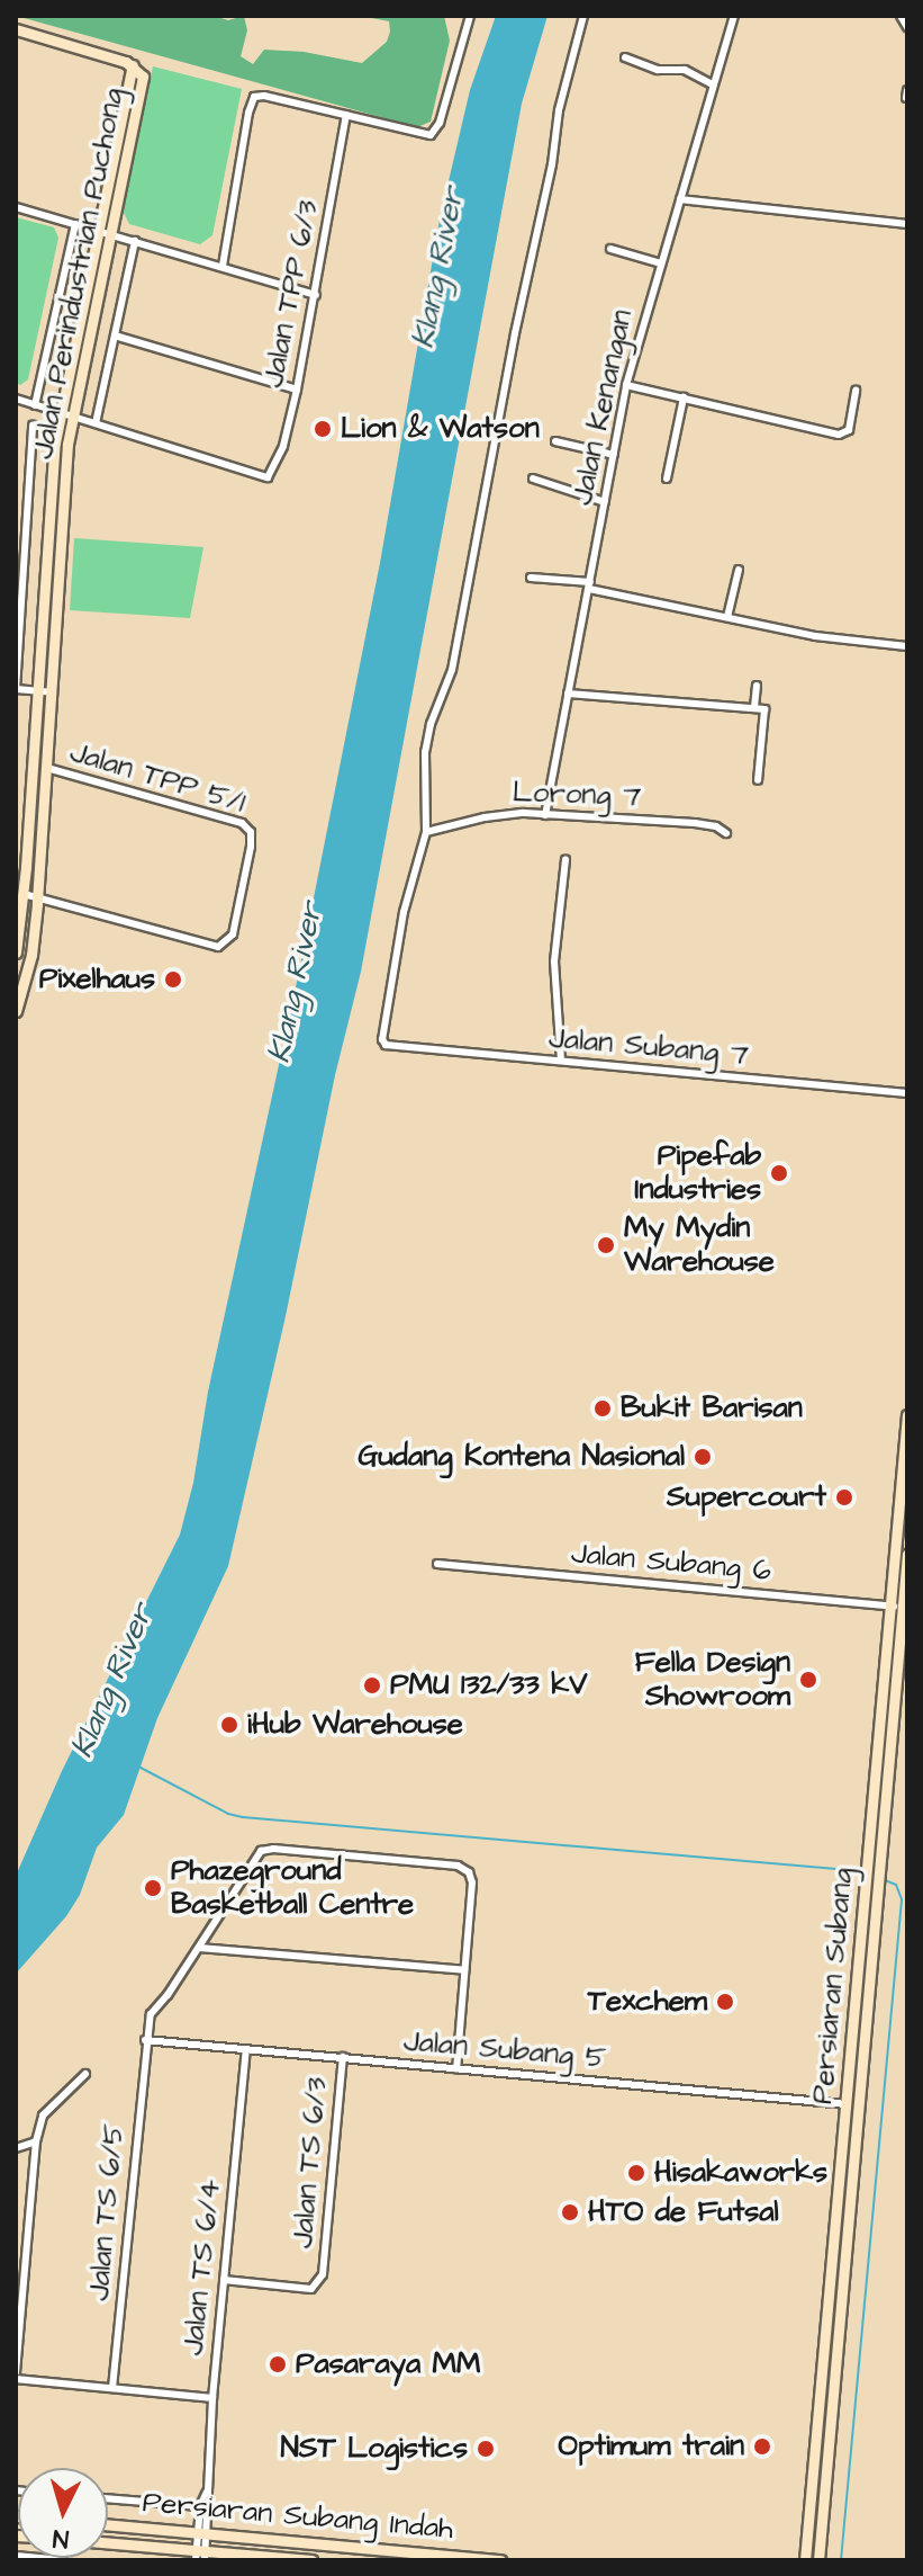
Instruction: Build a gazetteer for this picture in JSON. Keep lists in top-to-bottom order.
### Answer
{
  "streets": {
    "street": [
      "Jalan Perindustrian Puchong",
      "Jalan TPP 6/3",
      "Jalan Kenangan",
      "Jalan TPP 5/1",
      "Lorong 7",
      "Jalan Subang 7",
      "Jalan Subang 6",
      "Persiaran Subang",
      "Jalan Subang 5",
      "Jalan TS 6/3",
      "Jalan TS 6/5",
      "Jalan TS 6/4",
      "Persiaran Subang Indah"
    ]
  },
  "crossings": [
    ["Jalan Perindustrian Puchong", "Jalan TPP 5/1"],
    ["Jalan Kenangan", "Lorong 7"],
    ["Lorong 7", "Jalan Subang 7"],
    ["Jalan Subang 6", "Persiaran Subang"],
    ["Persiaran Subang", "Jalan Subang 5"],
    ["Jalan Subang 5", "Jalan TS 6/3"],
    ["Jalan Subang 5", "Jalan TS 6/5"],
    ["Jalan Subang 5", "Jalan TS 6/4"],
    ["Jalan TS 6/3", "Jalan TS 6/4"],
    ["Jalan TS 6/4", "Persiaran Subang Indah"]
  ],
  "water": ["Klang River"],
  "places": [
    "Lion & Watson",
    "Pixelhaus",
    "Pipefab Industries",
    "My Mydin Warehouse",
    "Bukit Barisan",
    "Gudang Kontena Nasional",
    "Supercourt",
    "Fella Design Showroom",
    "PMU 132/33 kV",
    "iHub Warehouse",
    "Phazeground Basketball Centre",
    "Texchem",
    "Hisakaworks",
    "HTO de Futsal",
    "Pasaraya MM",
    "Optimum train",
    "NST Logistics"
  ],
  "north": "bottom"
}
